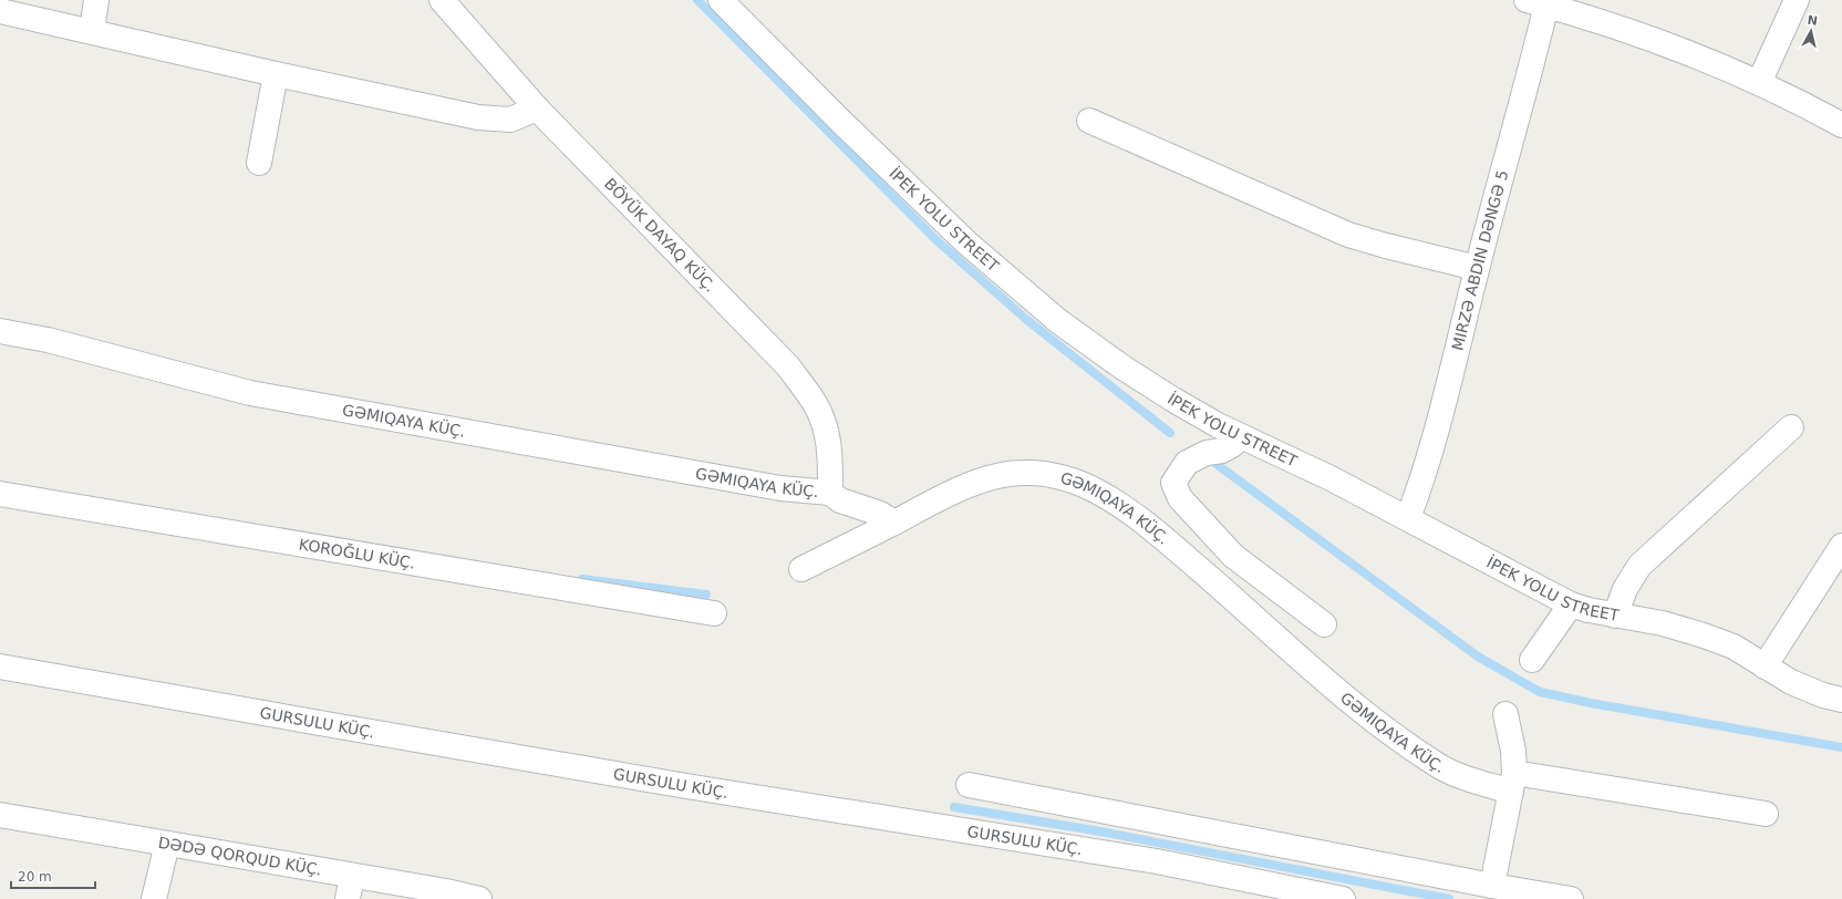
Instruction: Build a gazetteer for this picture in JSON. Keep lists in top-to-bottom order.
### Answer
{
  "streets": {
    "street": [
      "İPEK YOLU STREET",
      "BÖYÜK DAYAQ KÜÇ.",
      "MIRZƏ ABDIN DƏNGƏ 5",
      "GƏMIQAYA KÜÇ.",
      "KOROĞLU KÜÇ.",
      "GURSULU KÜÇ.",
      "DƏDƏ QORQUD KÜÇ."
    ]
  },
  "crossings": [
    ["İPEK YOLU STREET", "MIRZƏ ABDIN DƏNGƏ 5"],
    ["BÖYÜK DAYAQ KÜÇ.", "GƏMIQAYA KÜÇ."]
  ],
  "scale_bar": "20 m",
  "north": "top"
}
